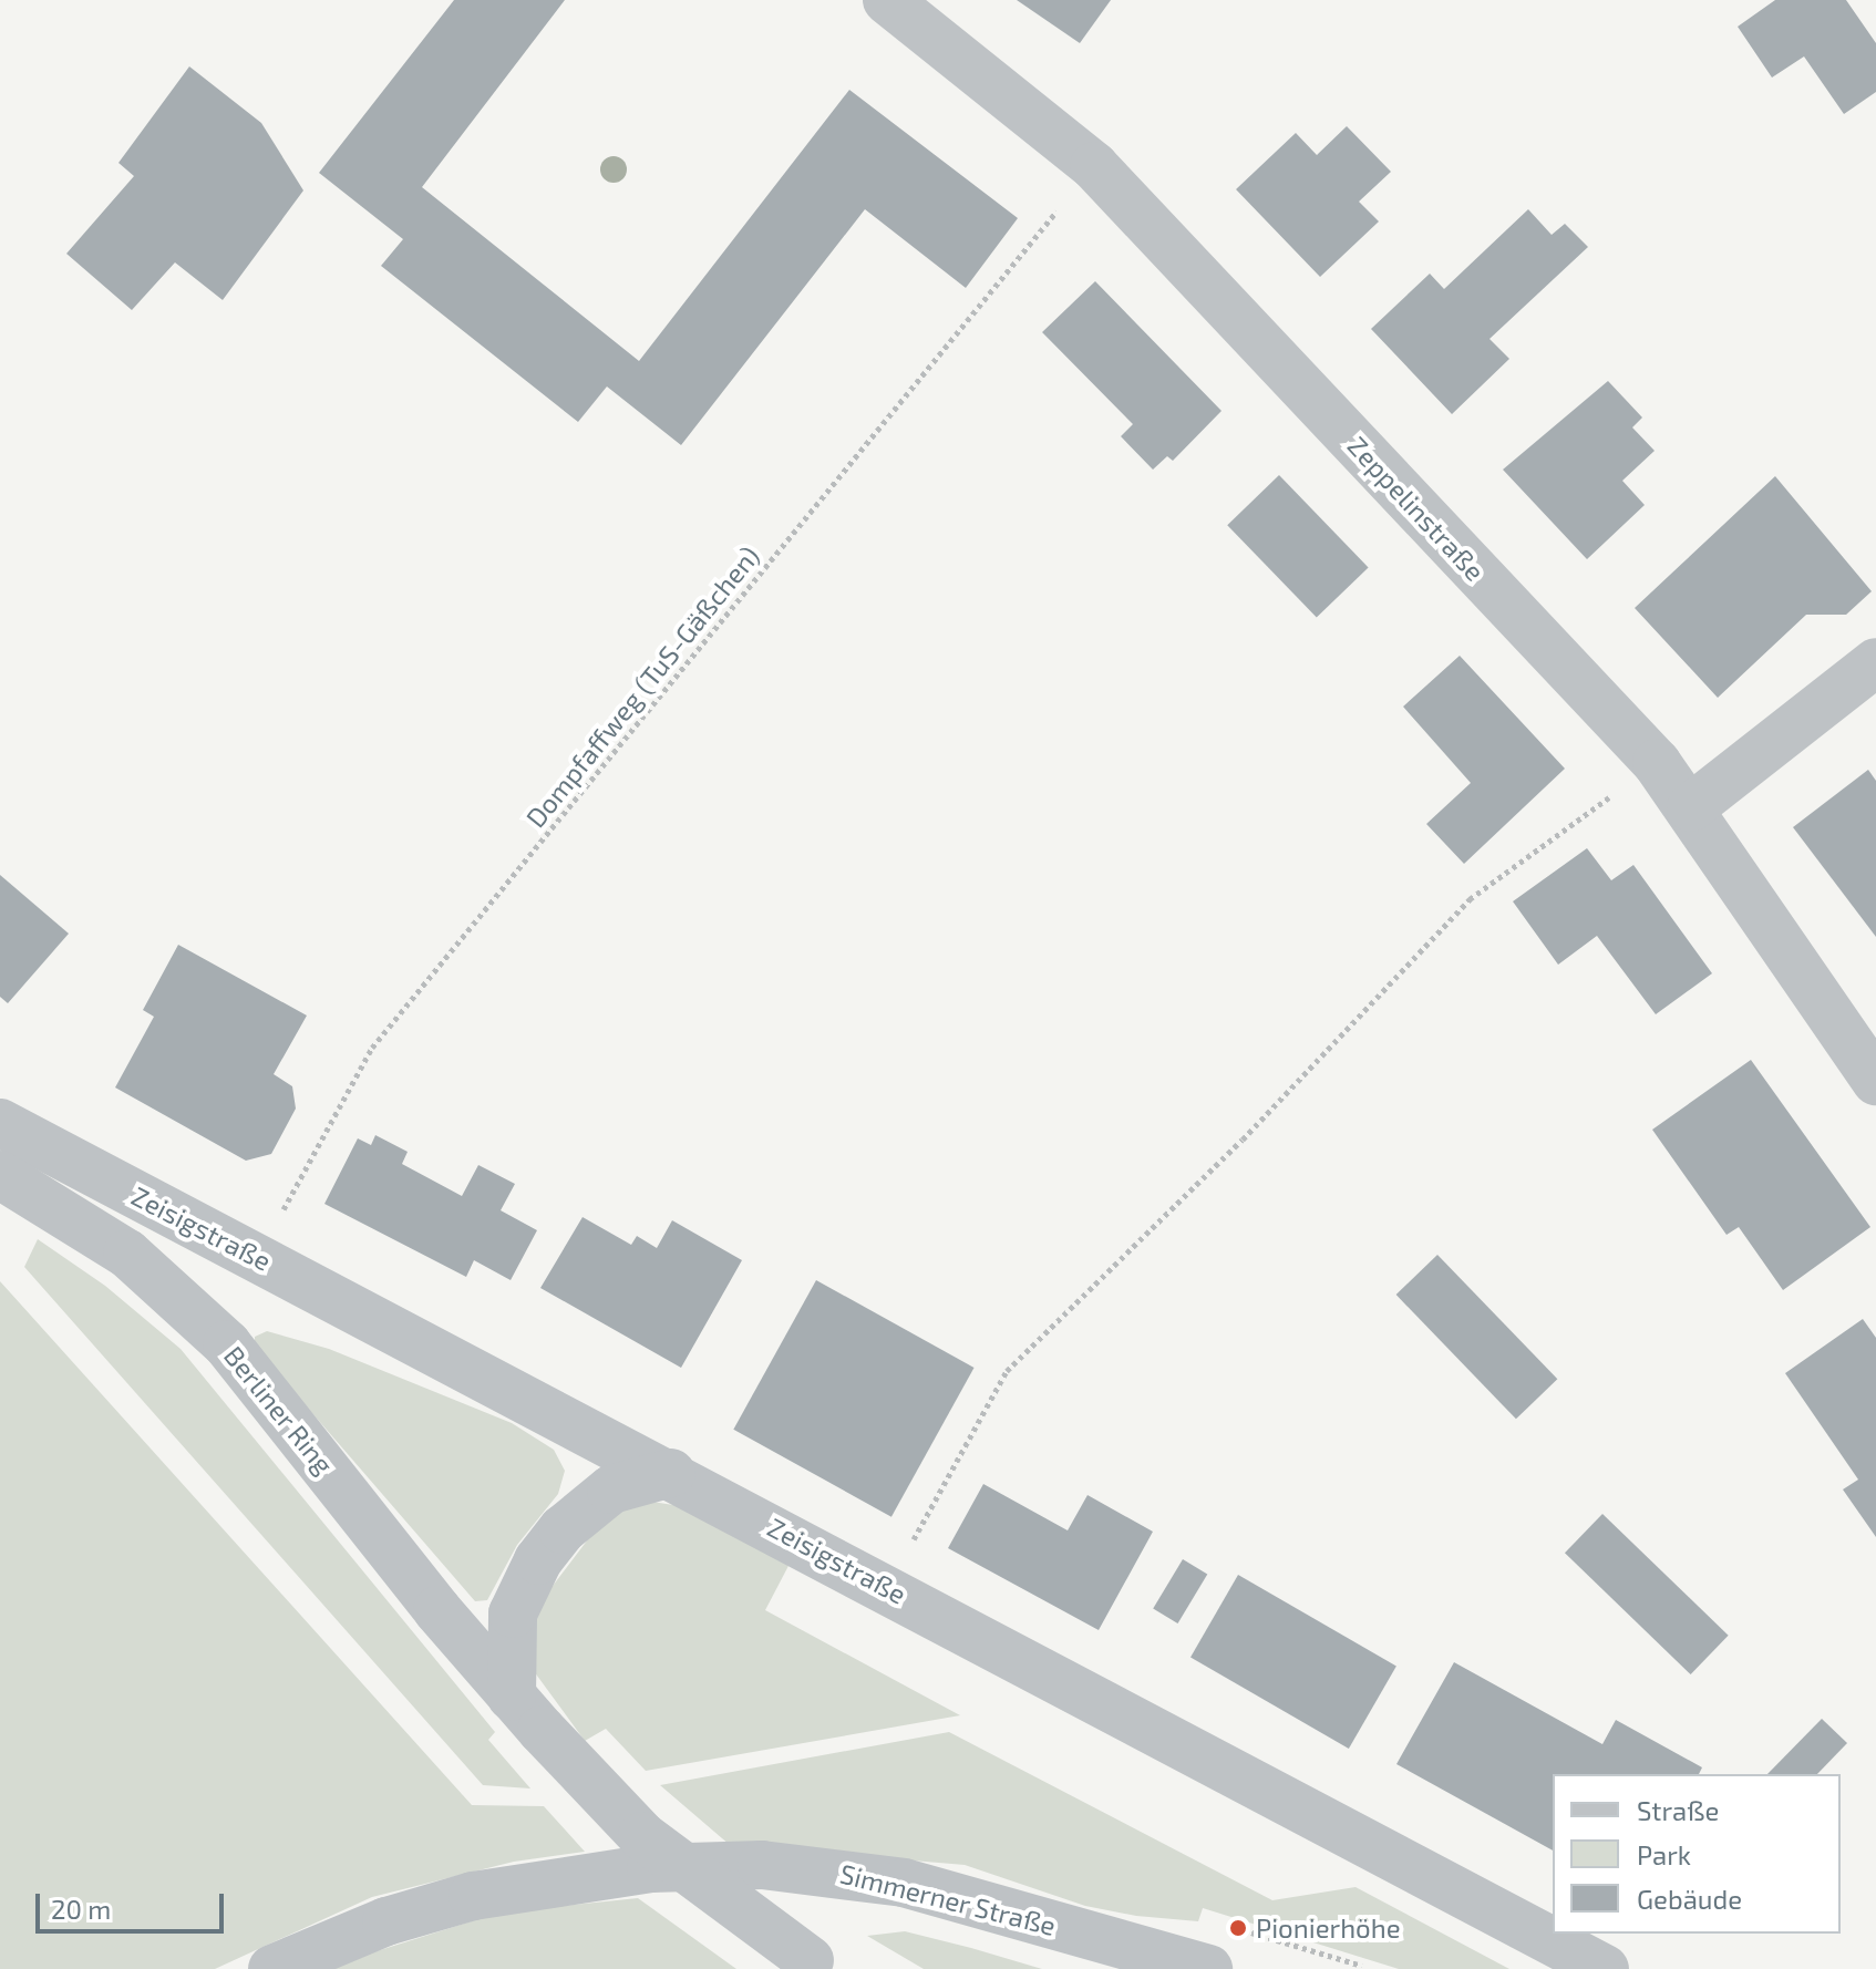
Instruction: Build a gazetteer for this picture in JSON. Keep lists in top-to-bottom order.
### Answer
{
  "streets": {
    "street": [
      "Zeppelinstraße",
      "Zeisigstraße",
      "Berliner Ring",
      "Simmerner Straße"
    ],
    "path": ["Dompfaffweg (TuS-Gäßchen)"]
  },
  "crossings": [
    ["Zeppelinstraße", "Dompfaffweg (TuS-Gäßchen)"],
    ["Dompfaffweg (TuS-Gäßchen)", "Zeisigstraße"],
    ["Zeisigstraße", "Berliner Ring"]
  ],
  "places": ["Pionierhöhe"],
  "legend": ["Straße", "Park", "Gebäude"],
  "scale_bar": "20 m"
}
